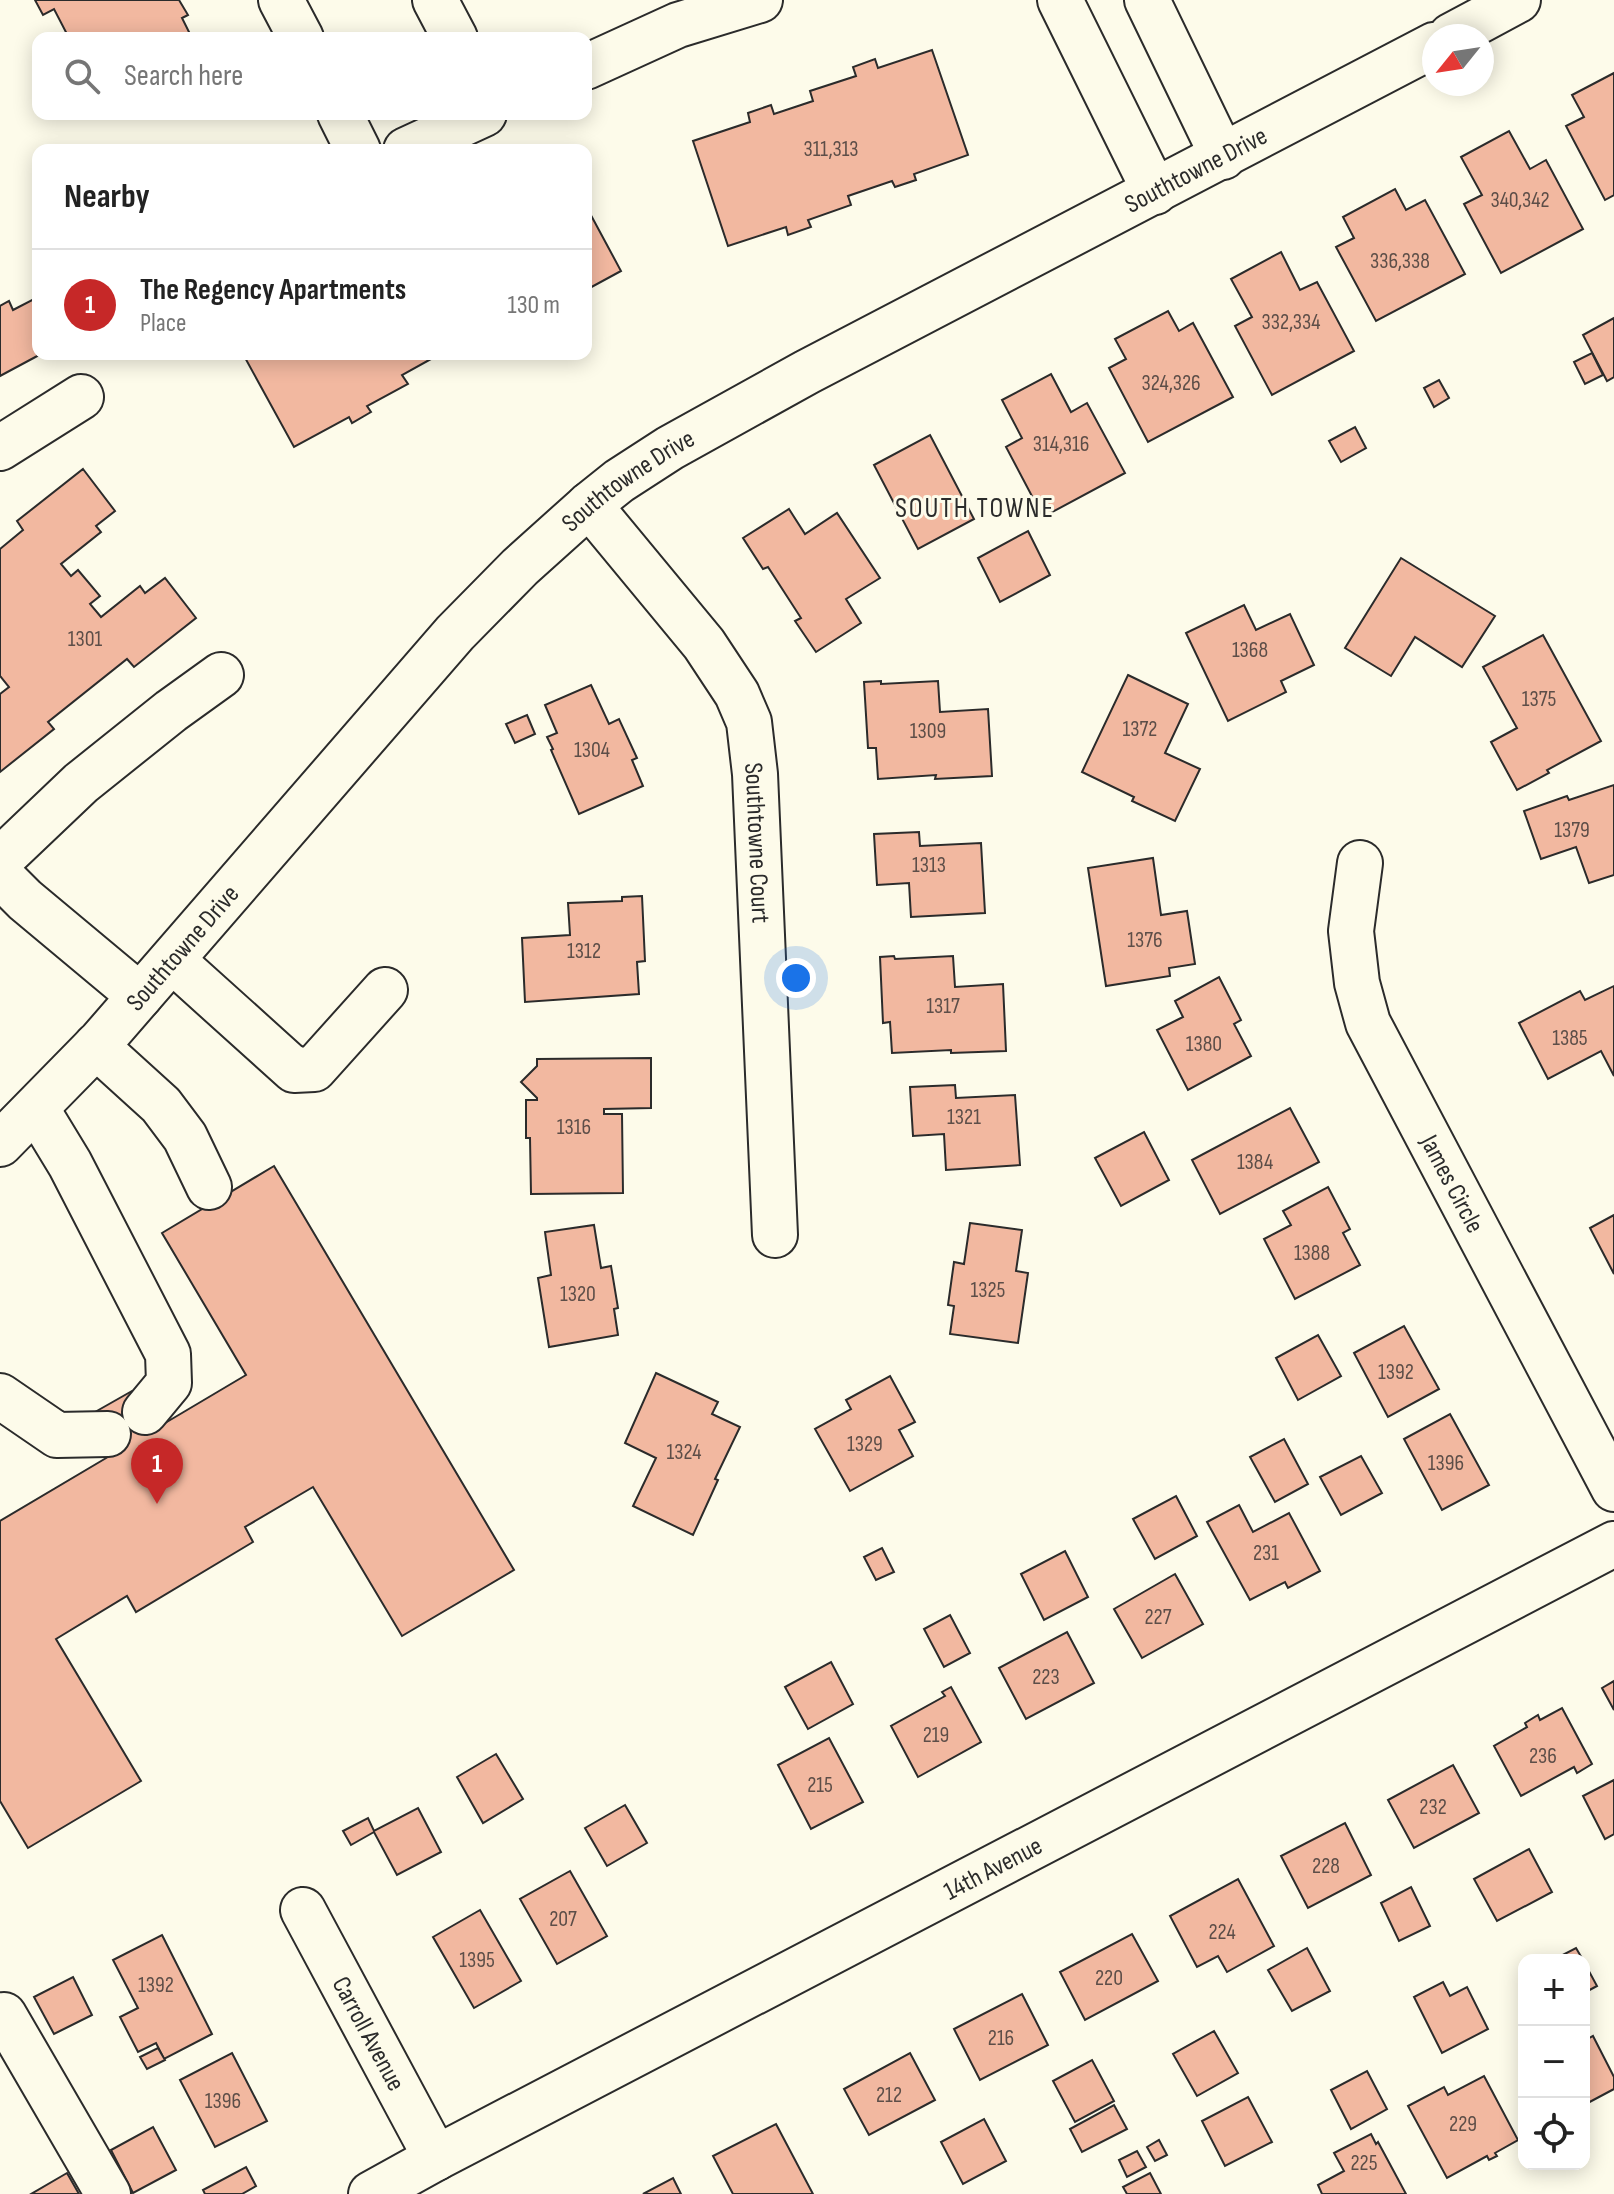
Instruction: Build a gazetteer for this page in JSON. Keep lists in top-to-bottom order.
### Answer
{
  "streets": {
    "street": [
      "Southtowne Drive",
      "Southtowne Court",
      "James Circle",
      "14th Avenue",
      "Carroll Avenue"
    ]
  },
  "crossings": [
    ["Southtowne Drive", "Southtowne Court"],
    ["14th Avenue", "Carroll Avenue"]
  ],
  "districts": ["SOUTH TOWNE"],
  "house_numbers": [
    "311,313",
    "340,342",
    "336,338",
    "332,334",
    "324,326",
    "314,316",
    "1301",
    "1368",
    "1375",
    "1372",
    "1309",
    "1304",
    "1379",
    "1313",
    "1376",
    "1312",
    "1317",
    "1385",
    "1380",
    "1321",
    "1316",
    "1384",
    "1388",
    "1325",
    "1320",
    "1392",
    "1329",
    "1324",
    "1396",
    "231",
    "227",
    "223",
    "219",
    "236",
    "215",
    "232",
    "228",
    "207",
    "224",
    "1395",
    "220",
    "1392",
    "216",
    "212",
    "1396",
    "229",
    "225"
  ],
  "north": "bottom left",
  "page": {
    "search": "Search here",
    "heading": "Nearby",
    "list": [
      {
        "mark": "1",
        "name": "The Regency Apartments",
        "note": "Place",
        "value": "130 m"
      }
    ],
    "pins": "1",
    "map_buttons": ["+", "−"]
  }
}
